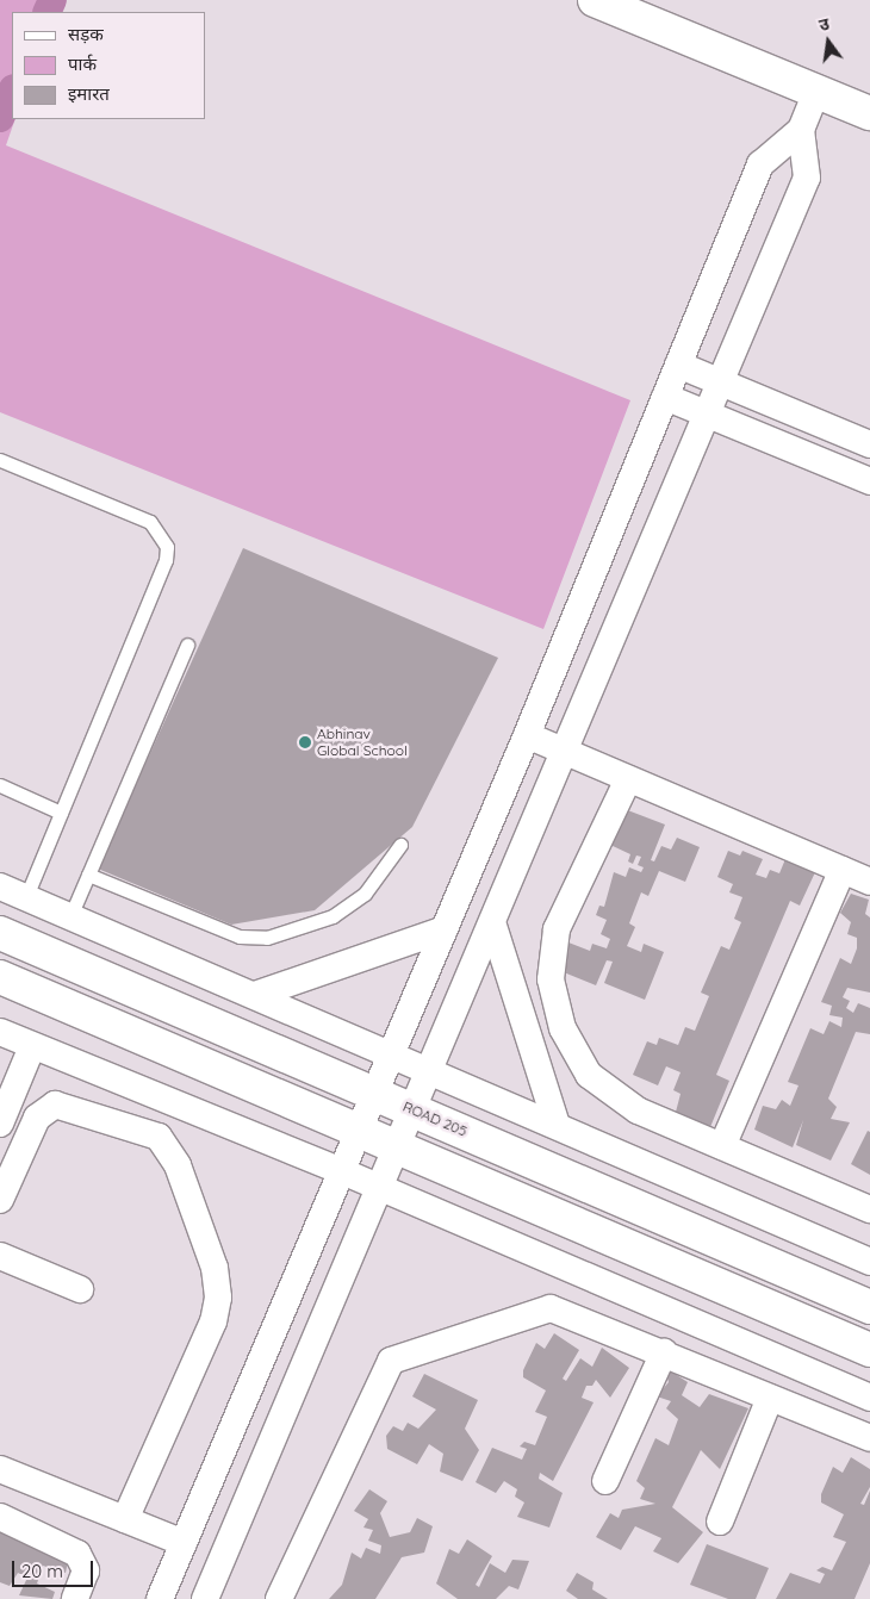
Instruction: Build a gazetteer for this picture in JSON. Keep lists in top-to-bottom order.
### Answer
{
  "streets": {
    "main road": ["ROAD 205"]
  },
  "places": ["Abhinav Global School"],
  "legend": ["सड़क", "पार्क", "इमारत"],
  "scale_bar": "20 m",
  "north": "top"
}
